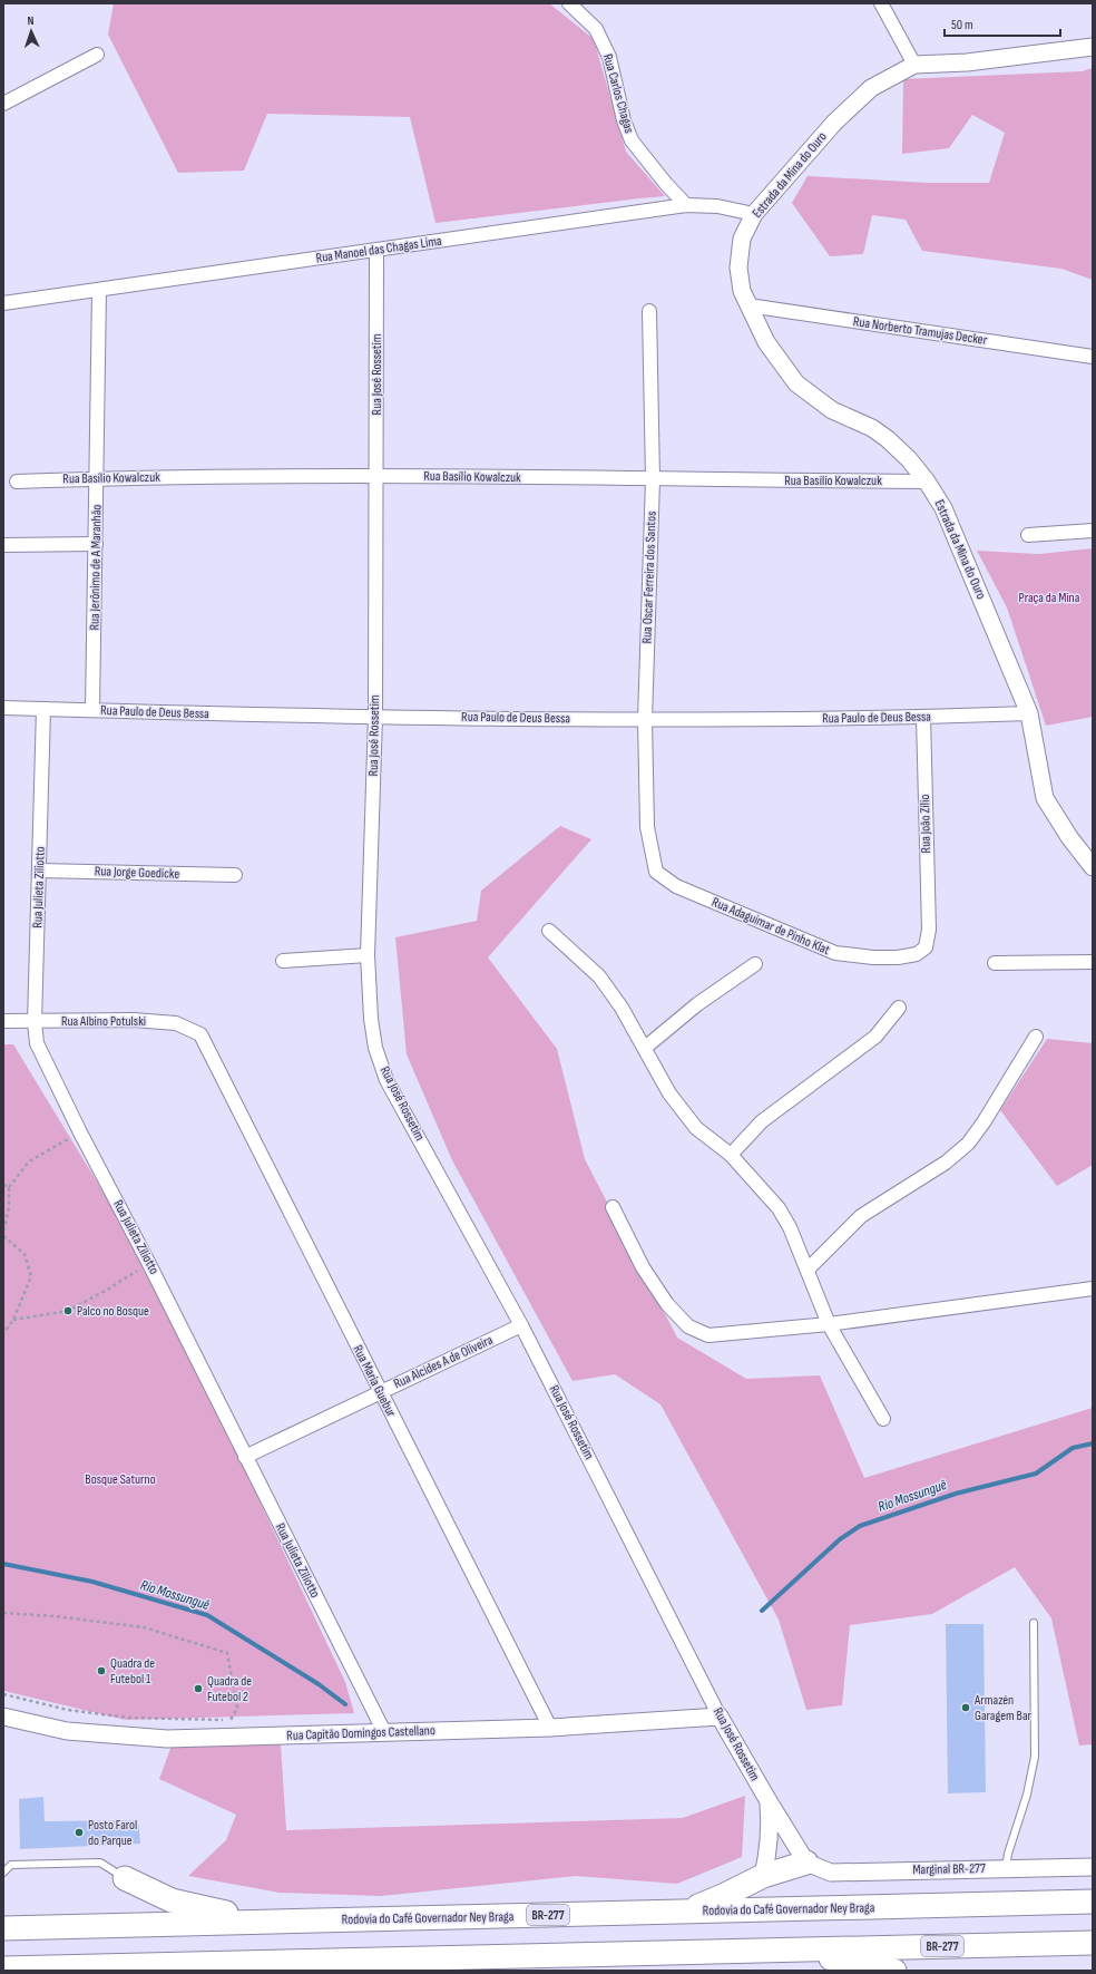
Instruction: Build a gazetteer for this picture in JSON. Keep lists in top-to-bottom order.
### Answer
{
  "streets": {
    "highway": ["Rodovia do Café Governador Ney Braga", "BR-277"],
    "street": [
      "Rua Carlos Chagas",
      "Estrada da Mina do Ouro",
      "Rua Manoel das Chagas Lima",
      "Rua Norberto Tramujas Decker",
      "Rua José Rossetim",
      "Rua Basílio Kowalczuk",
      "Rua Jerônimo de A Maranhão",
      "Rua Oscar Ferreira dos Santos",
      "Rua Paulo de Deus Bessa",
      "Rua João Zílio",
      "Rua Jorge Goedicke",
      "Rua Julieta Ziliotto",
      "Rua Adaguimar de Pinho Klat",
      "Rua Albino Potulski",
      "Rua Alcides A de Oliveira",
      "Rua Maria Guebur",
      "Rua Capitão Domingos Castellano",
      "Marginal BR-277"
    ]
  },
  "crossings": [
    ["Rua Carlos Chagas", "Rua Manoel das Chagas Lima"],
    ["Estrada da Mina do Ouro", "Rua Manoel das Chagas Lima"],
    ["Estrada da Mina do Ouro", "Rua Norberto Tramujas Decker"],
    ["Estrada da Mina do Ouro", "Rua Basílio Kowalczuk"],
    ["Estrada da Mina do Ouro", "Rua Paulo de Deus Bessa"],
    ["Rua Manoel das Chagas Lima", "Rua José Rossetim"],
    ["Rua Manoel das Chagas Lima", "Rua Jerônimo de A Maranhão"],
    ["Rua José Rossetim", "Rua Basílio Kowalczuk"],
    ["Rua José Rossetim", "Rua Paulo de Deus Bessa"],
    ["Rua José Rossetim", "Rua Alcides A de Oliveira"],
    ["Rua José Rossetim", "Rua Capitão Domingos Castellano"],
    ["Rua José Rossetim", "Marginal BR-277"],
    ["Rua Basílio Kowalczuk", "Rua Jerônimo de A Maranhão"],
    ["Rua Basílio Kowalczuk", "Rua Oscar Ferreira dos Santos"],
    ["Rua Jerônimo de A Maranhão", "Rua Paulo de Deus Bessa"],
    ["Rua Oscar Ferreira dos Santos", "Rua Paulo de Deus Bessa"],
    ["Rua Oscar Ferreira dos Santos", "Rua Adaguimar de Pinho Klat"],
    ["Rua Paulo de Deus Bessa", "Rua João Zílio"],
    ["Rua Paulo de Deus Bessa", "Rua Julieta Ziliotto"],
    ["Rua João Zílio", "Rua Adaguimar de Pinho Klat"],
    ["Rua Jorge Goedicke", "Rua Julieta Ziliotto"],
    ["Rua Julieta Ziliotto", "Rua Albino Potulski"],
    ["Rua Julieta Ziliotto", "Rua Alcides A de Oliveira"],
    ["Rua Julieta Ziliotto", "Rua Capitão Domingos Castellano"],
    ["Rua Albino Potulski", "Rua Maria Guebur"],
    ["Rua Alcides A de Oliveira", "Rua Maria Guebur"],
    ["Rua Maria Guebur", "Rua Capitão Domingos Castellano"]
  ],
  "water": ["Rio Mossunguê"],
  "parks": ["Praça da Mina", "Bosque Saturno"],
  "places": [
    "Palco no Bosque",
    "Quadra de Futebol 1",
    "Quadra de Futebol 2",
    "Armazén Garagem Bar",
    "Posto Farol do Parque"
  ],
  "scale_bar": "50 m",
  "north": "top"
}
